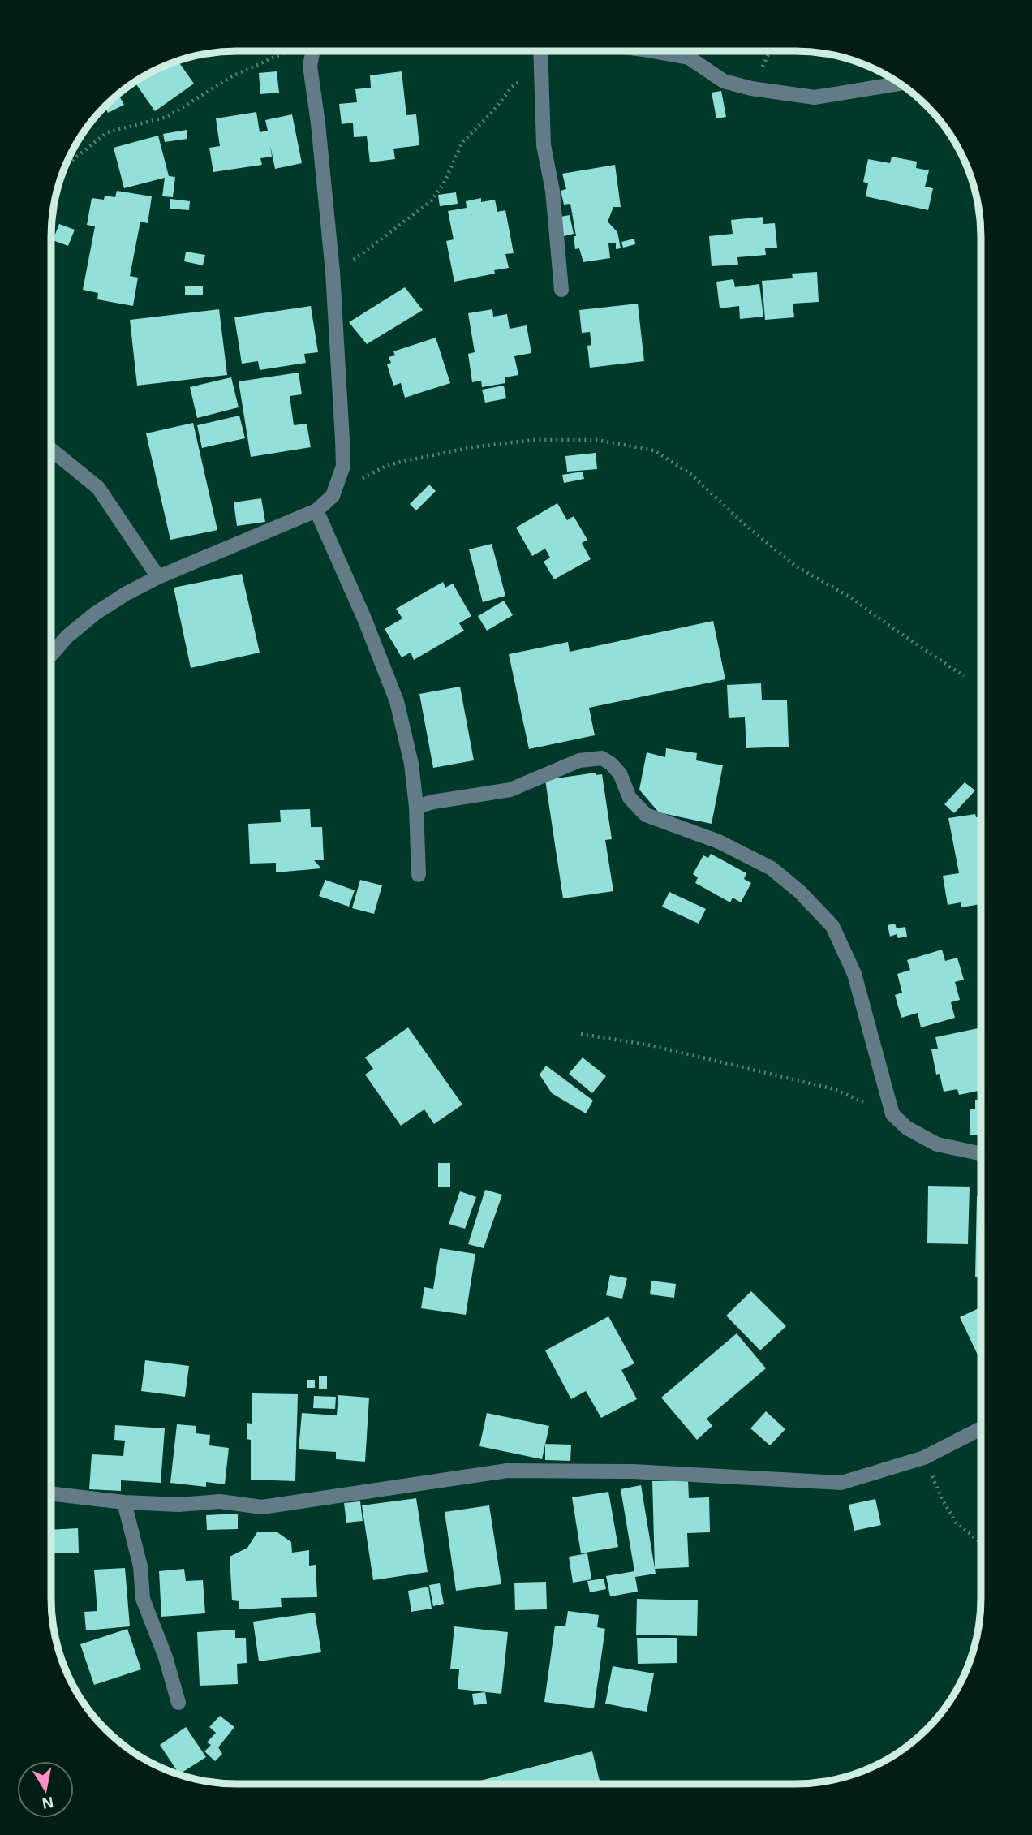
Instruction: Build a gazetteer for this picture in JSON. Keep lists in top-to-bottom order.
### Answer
{
  "north": "bottom"
}
